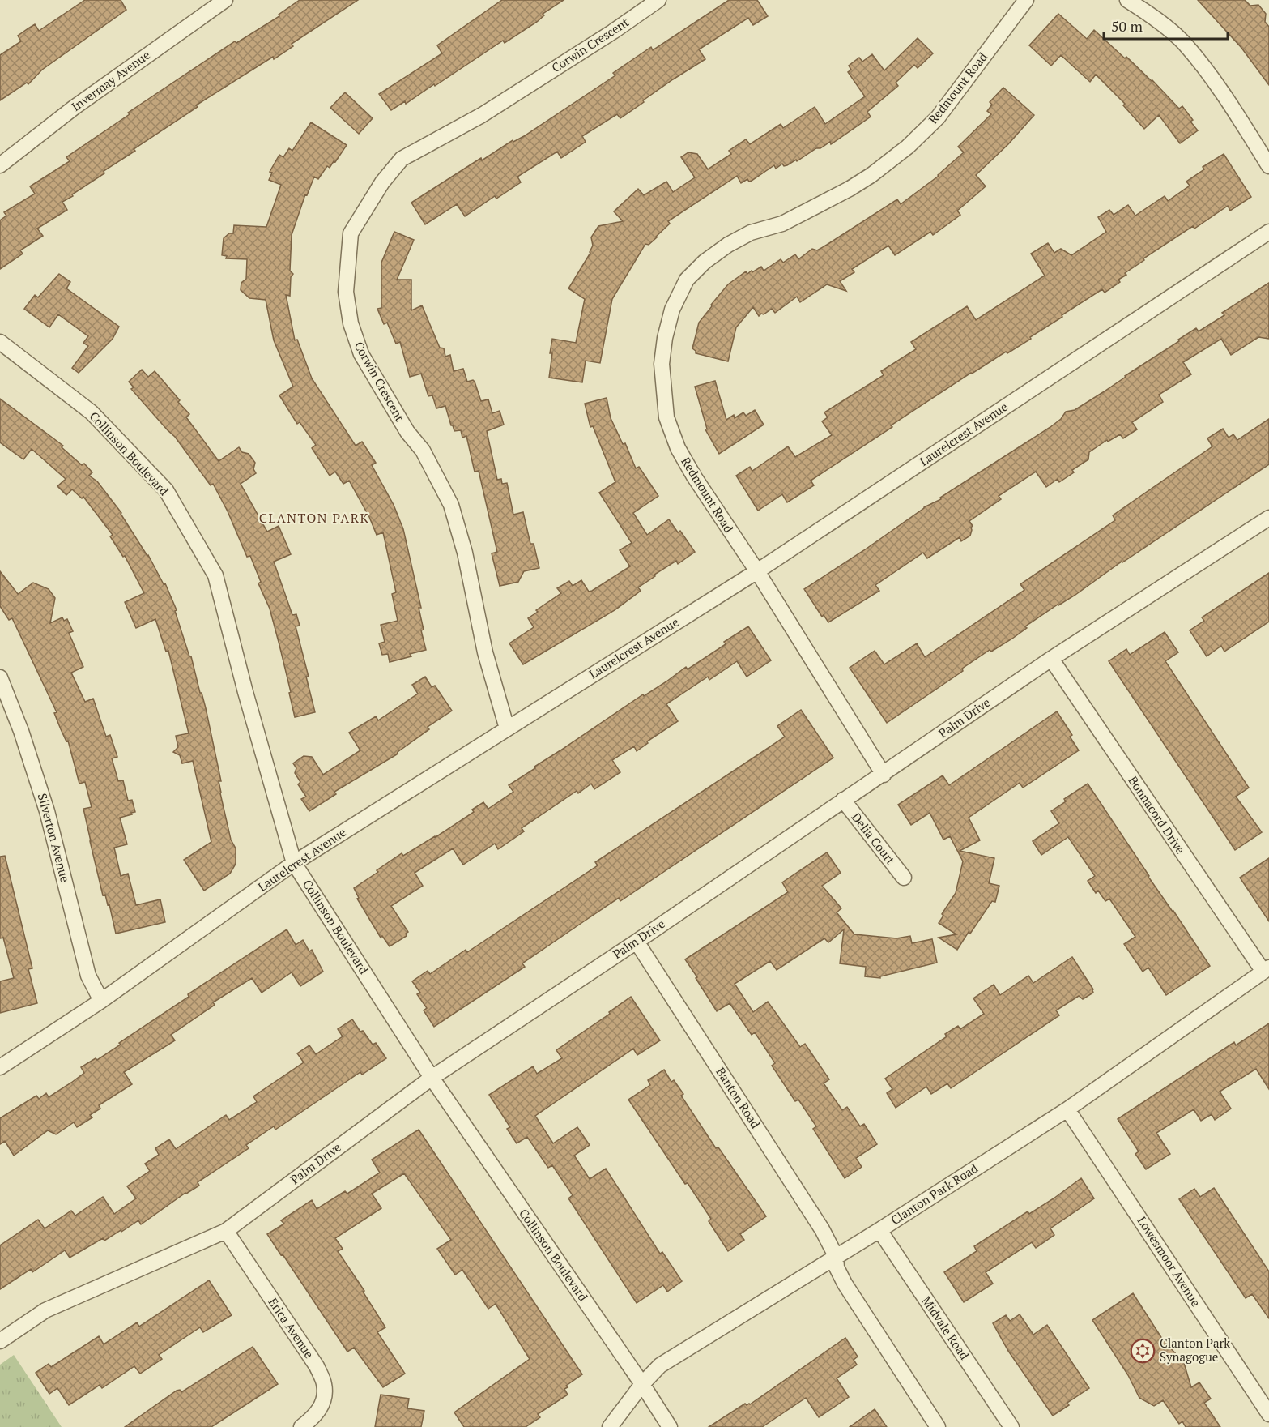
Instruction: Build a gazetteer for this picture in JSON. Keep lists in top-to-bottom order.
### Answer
{
  "streets": {
    "street": [
      "Corwin Crescent",
      "Invermay Avenue",
      "Redmount Road",
      "Laurelcrest Avenue",
      "Collinson Boulevard",
      "Palm Drive",
      "Bonnacord Drive",
      "Silverton Avenue",
      "Delia Court",
      "Banton Road",
      "Clanton Park Road",
      "Lowesmoor Avenue",
      "Erica Avenue",
      "Midvale Road"
    ]
  },
  "crossings": [
    ["Corwin Crescent", "Laurelcrest Avenue"],
    ["Redmount Road", "Laurelcrest Avenue"],
    ["Redmount Road", "Palm Drive"],
    ["Laurelcrest Avenue", "Collinson Boulevard"],
    ["Laurelcrest Avenue", "Silverton Avenue"],
    ["Collinson Boulevard", "Palm Drive"],
    ["Collinson Boulevard", "Clanton Park Road"],
    ["Palm Drive", "Bonnacord Drive"],
    ["Palm Drive", "Delia Court"],
    ["Palm Drive", "Banton Road"],
    ["Palm Drive", "Erica Avenue"],
    ["Bonnacord Drive", "Clanton Park Road"],
    ["Banton Road", "Clanton Park Road"],
    ["Clanton Park Road", "Lowesmoor Avenue"],
    ["Clanton Park Road", "Midvale Road"]
  ],
  "districts": ["CLANTON PARK"],
  "places": {
    "synagogue": ["Clanton Park Synagogue"]
  },
  "scale_bar": "50 m"
}
